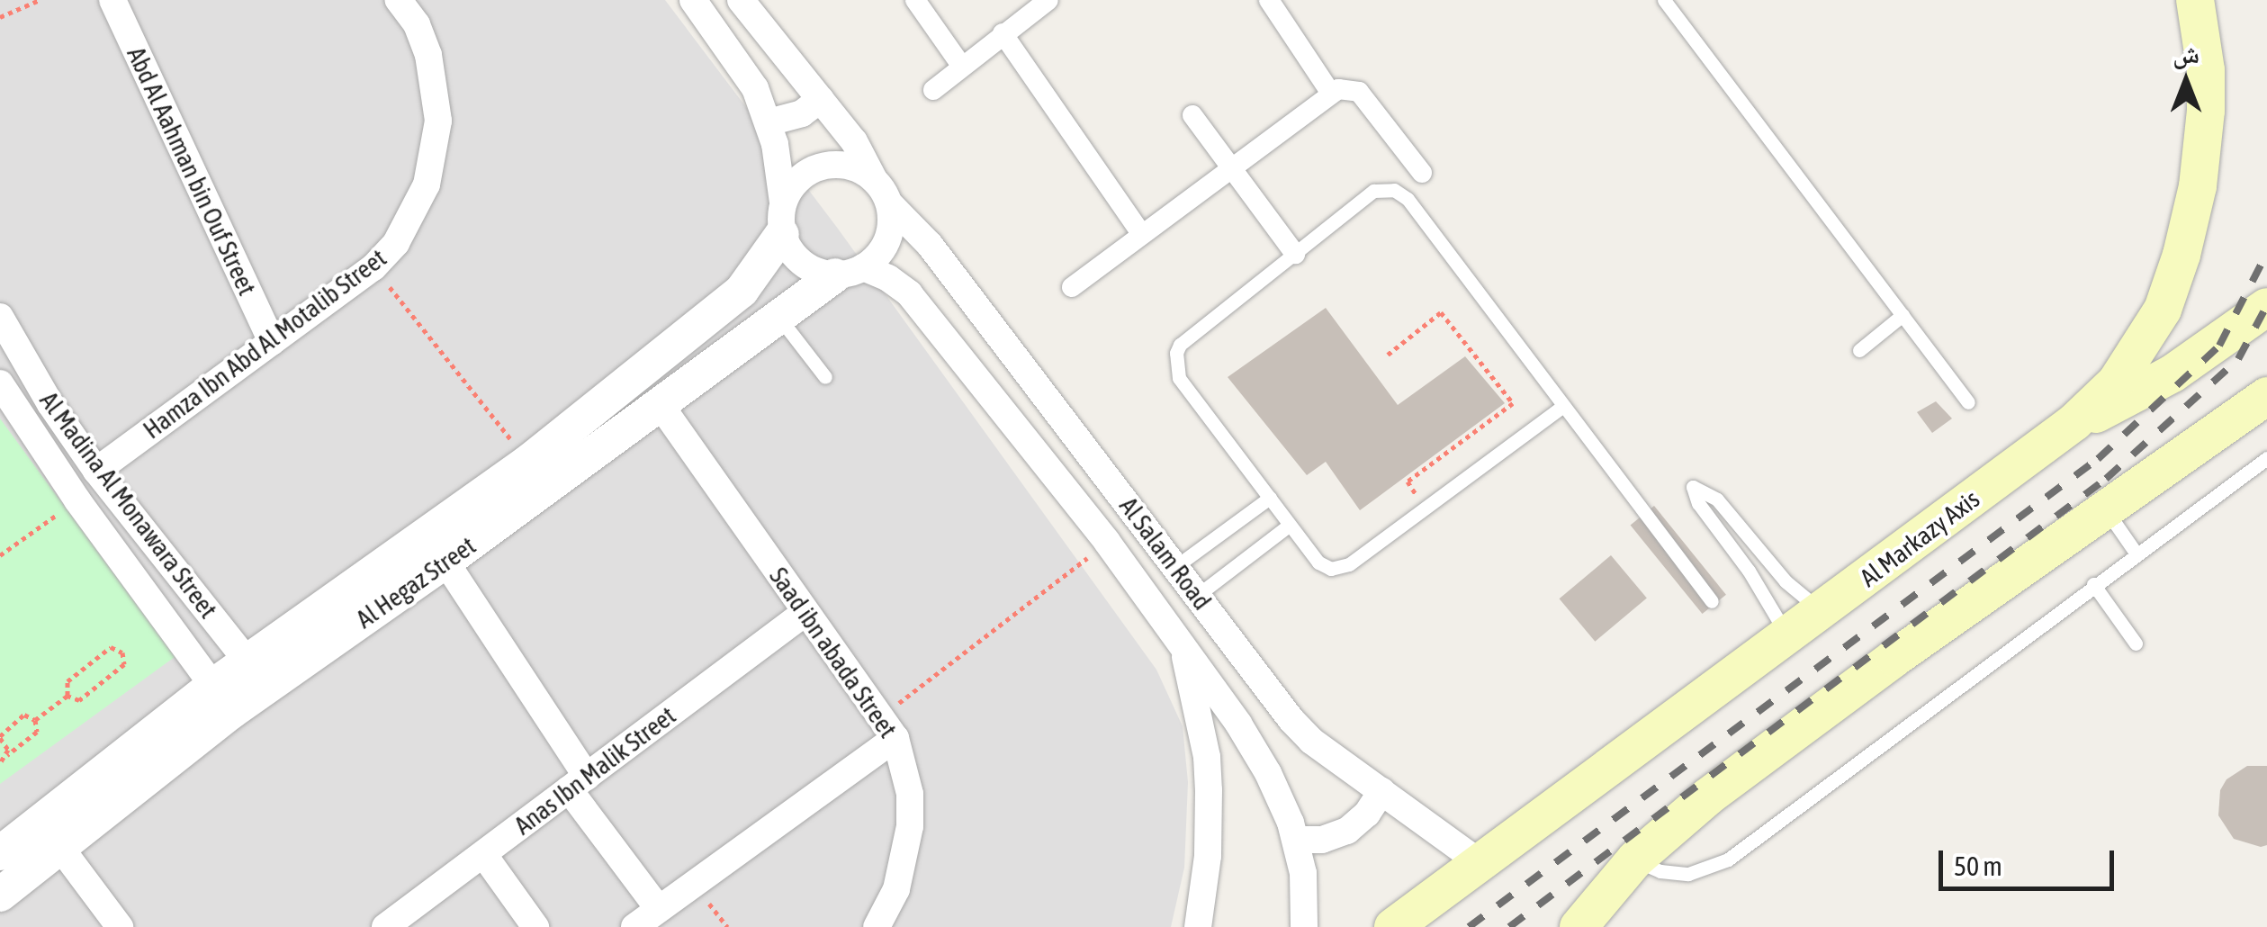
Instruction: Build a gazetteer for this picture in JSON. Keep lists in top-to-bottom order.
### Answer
{
  "streets": {
    "main road": ["Al Markazy Axis"],
    "street": [
      "Abd Al Aahman bin Ouf Street",
      "Hamza Ibn Abd Al Motalib Street",
      "Al Madina Al Monawara Street",
      "Al Salam Road",
      "Al Hegaz Street",
      "Saad ibn abada Street",
      "Anas Ibn Malik Street"
    ]
  },
  "crossings": [
    ["Abd Al Aahman bin Ouf Street", "Hamza Ibn Abd Al Motalib Street"],
    ["Hamza Ibn Abd Al Motalib Street", "Al Madina Al Monawara Street"],
    ["Al Madina Al Monawara Street", "Al Hegaz Street"],
    ["Al Markazy Axis", "Al Salam Road"],
    ["Al Salam Road", "Al Hegaz Street"],
    ["Al Hegaz Street", "Saad ibn abada Street"],
    ["Saad ibn abada Street", "Anas Ibn Malik Street"]
  ],
  "scale_bar": "50 m",
  "north": "top"
}
